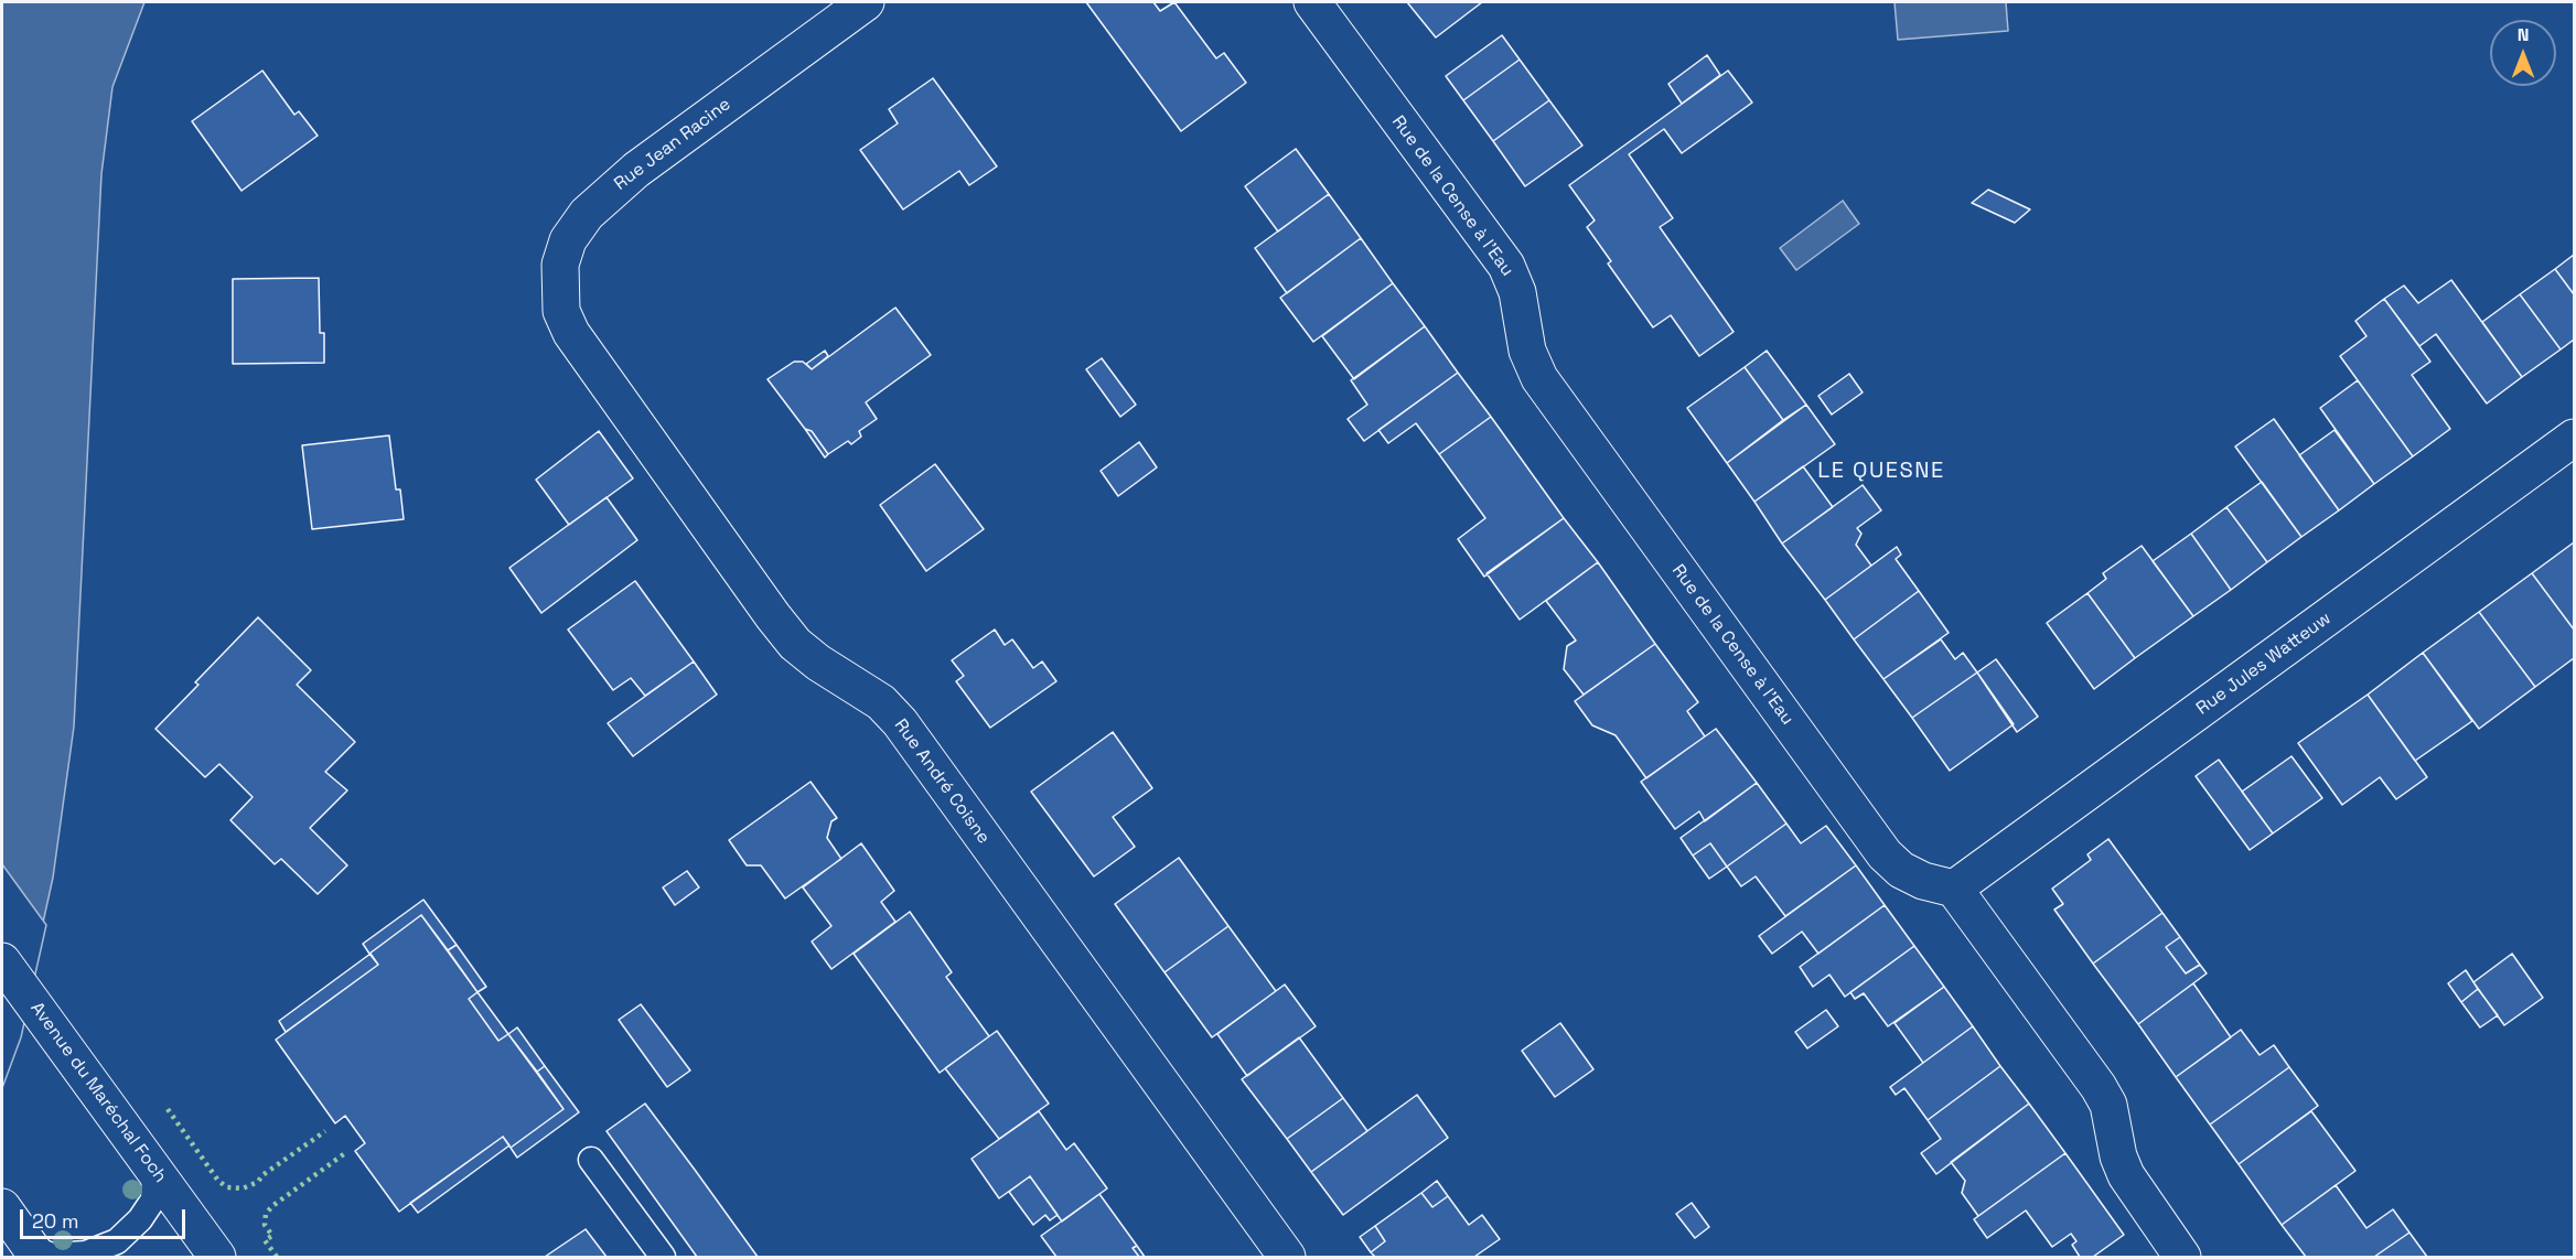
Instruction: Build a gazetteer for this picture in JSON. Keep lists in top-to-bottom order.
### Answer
{
  "streets": {
    "street": [
      "Rue Jean Racine",
      "Rue de la Cense à l'Eau",
      "Rue Jules Watteuw",
      "Rue André Coisne",
      "Avenue du Maréchal Foch"
    ]
  },
  "crossings": [
    ["Rue Jean Racine", "Rue André Coisne"],
    ["Rue de la Cense à l'Eau", "Rue Jules Watteuw"]
  ],
  "districts": ["LE QUESNE"],
  "scale_bar": "20 m",
  "north": "top"
}
